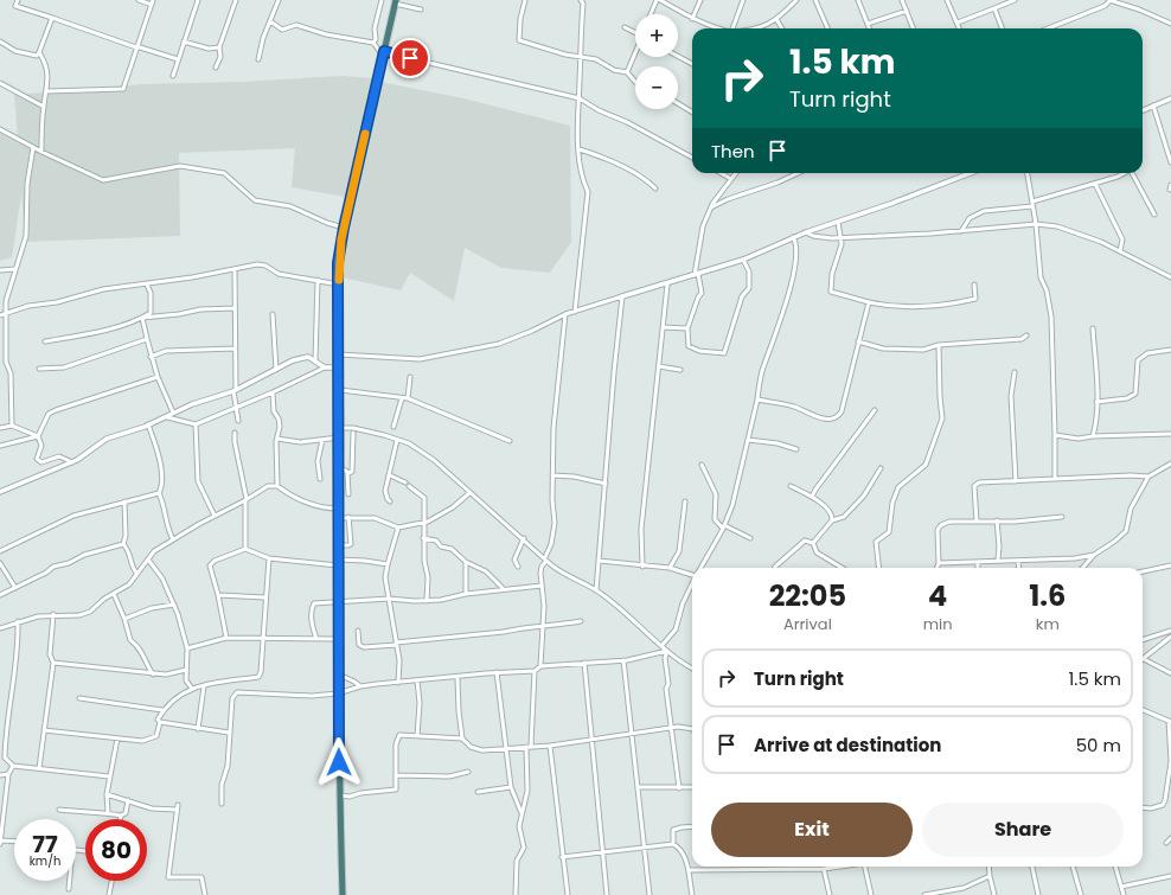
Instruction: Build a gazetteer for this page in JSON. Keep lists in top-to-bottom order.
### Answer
{
  "page": {
    "map_buttons": ["+", "−"],
    "turn": ["1.5 km", "Turn right"],
    "then": "Then",
    "eta": [
      "22:05",
      "Arrival",
      "4",
      "min",
      "1.6",
      "km"
    ],
    "list": [
      {
        "name": "Turn right",
        "value": "1.5 km"
      },
      {
        "name": "Arrive at destination",
        "value": "50 m"
      }
    ],
    "buttons": ["Exit", "Share"],
    "speed": "77 km/h",
    "limit": "80"
  }
}
